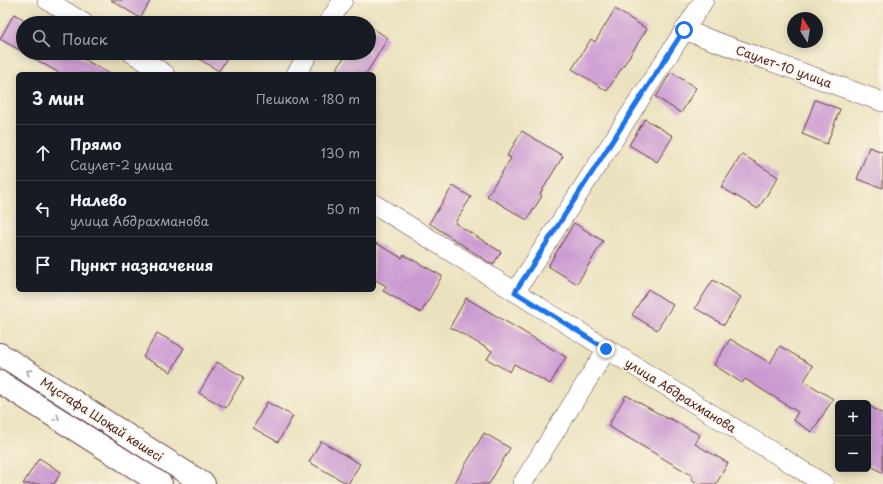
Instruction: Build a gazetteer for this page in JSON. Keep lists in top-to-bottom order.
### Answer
{
  "streets": {
    "street": ["Саулет-10 улица", "улица Абдрахманова", "Мұстафа Шоқай көшесі"]
  },
  "north": "top",
  "page": {
    "search": "Поиск",
    "heading": ["3 мин", "Пешком · 180 m"],
    "list": [
      ["Прямо", "Саулет-2 улица", "130 m"],
      ["Налево", "улица Абдрахманова", "50 m"],
      "Пункт назначения"
    ],
    "map_buttons": ["+", "−"]
  }
}
